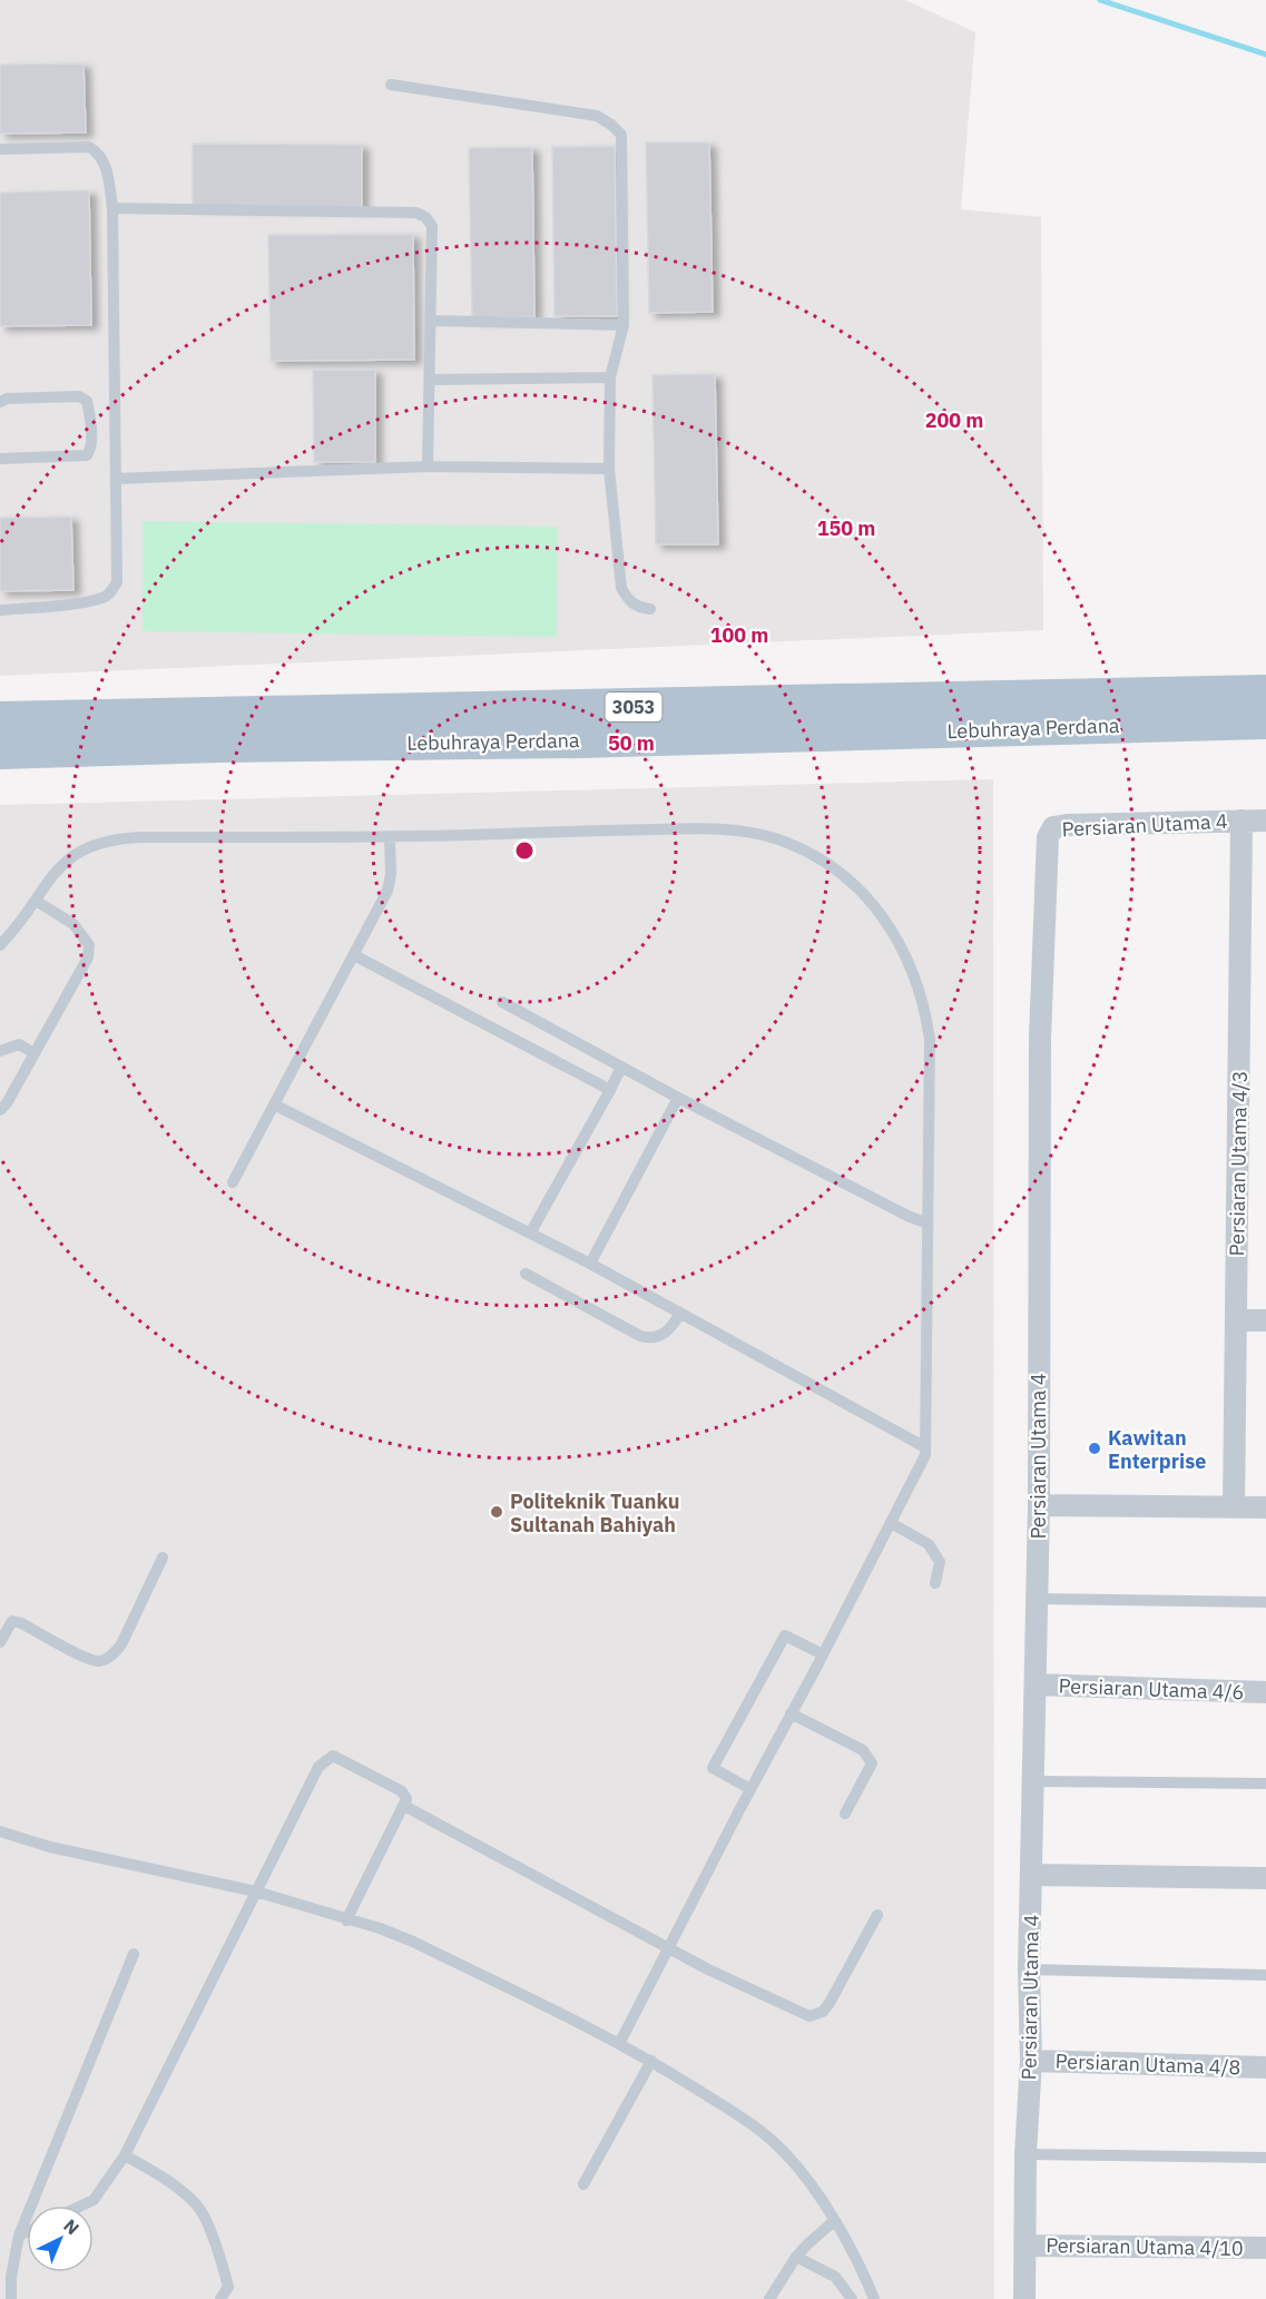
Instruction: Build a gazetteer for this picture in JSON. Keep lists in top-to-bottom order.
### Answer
{
  "streets": {
    "main road": ["3053", "Lebuhraya Perdana"],
    "street": [
      "Persiaran Utama 4",
      "Persiaran Utama 4/3",
      "Persiaran Utama 4/6",
      "Persiaran Utama 4/8",
      "Persiaran Utama 4/10"
    ]
  },
  "crossings": [
    ["Persiaran Utama 4", "Persiaran Utama 4/3"],
    ["Persiaran Utama 4", "Persiaran Utama 4/6"],
    ["Persiaran Utama 4", "Persiaran Utama 4/8"],
    ["Persiaran Utama 4", "Persiaran Utama 4/10"]
  ],
  "places": ["Kawitan Enterprise", "Politeknik Tuanku Sultanah Bahiyah"],
  "north": "top right",
  "rings": [
    "200 m",
    "150 m",
    "100 m",
    "50 m"
  ]
}
